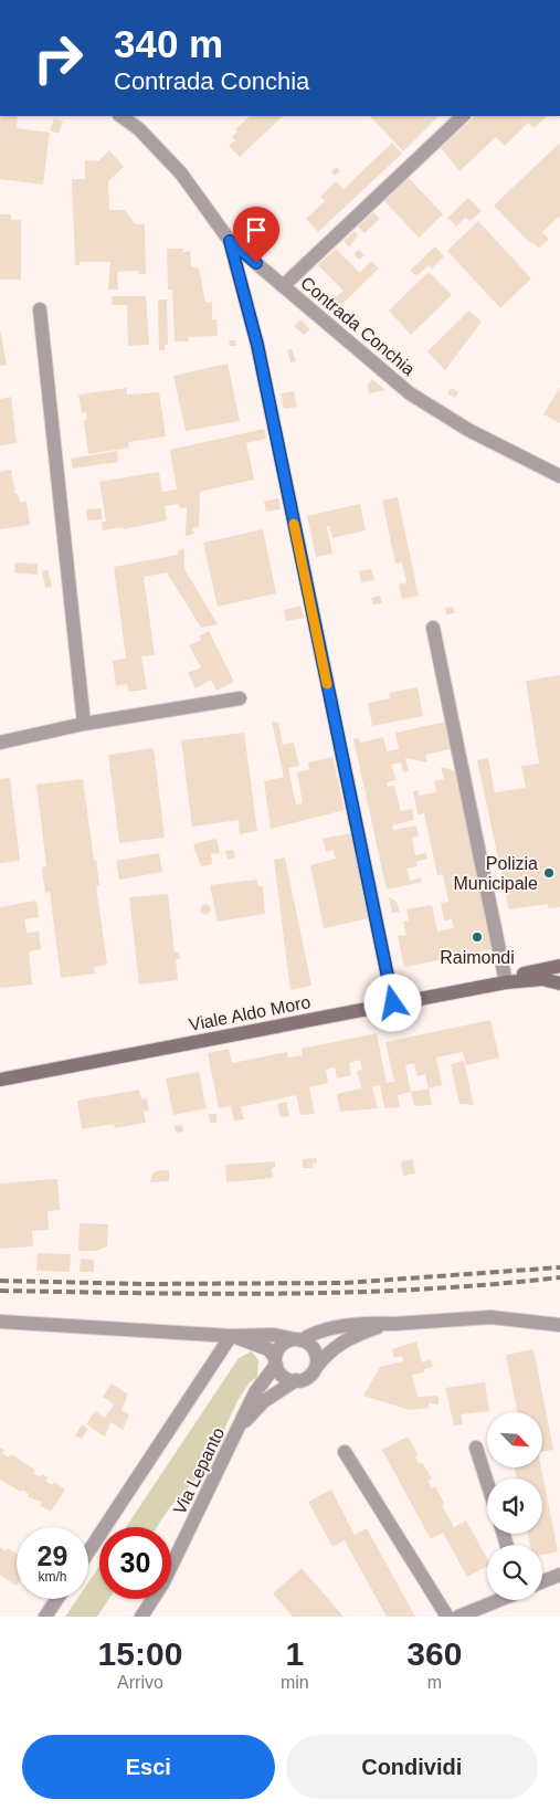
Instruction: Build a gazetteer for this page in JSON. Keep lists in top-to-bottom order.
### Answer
{
  "streets": {
    "main road": ["Viale Aldo Moro"],
    "street": ["Contrada Conchia", "Via Lepanto"]
  },
  "places": ["Polizia Municipale", "Raimondi"],
  "north": "bottom right",
  "page": {
    "turn": ["340 m", "Contrada Conchia"],
    "speed": "29 km/h",
    "limit": "30",
    "eta": [
      "15:00",
      "Arrivo",
      "1",
      "min",
      "360",
      "m"
    ],
    "buttons": ["Esci", "Condividi"]
  }
}
